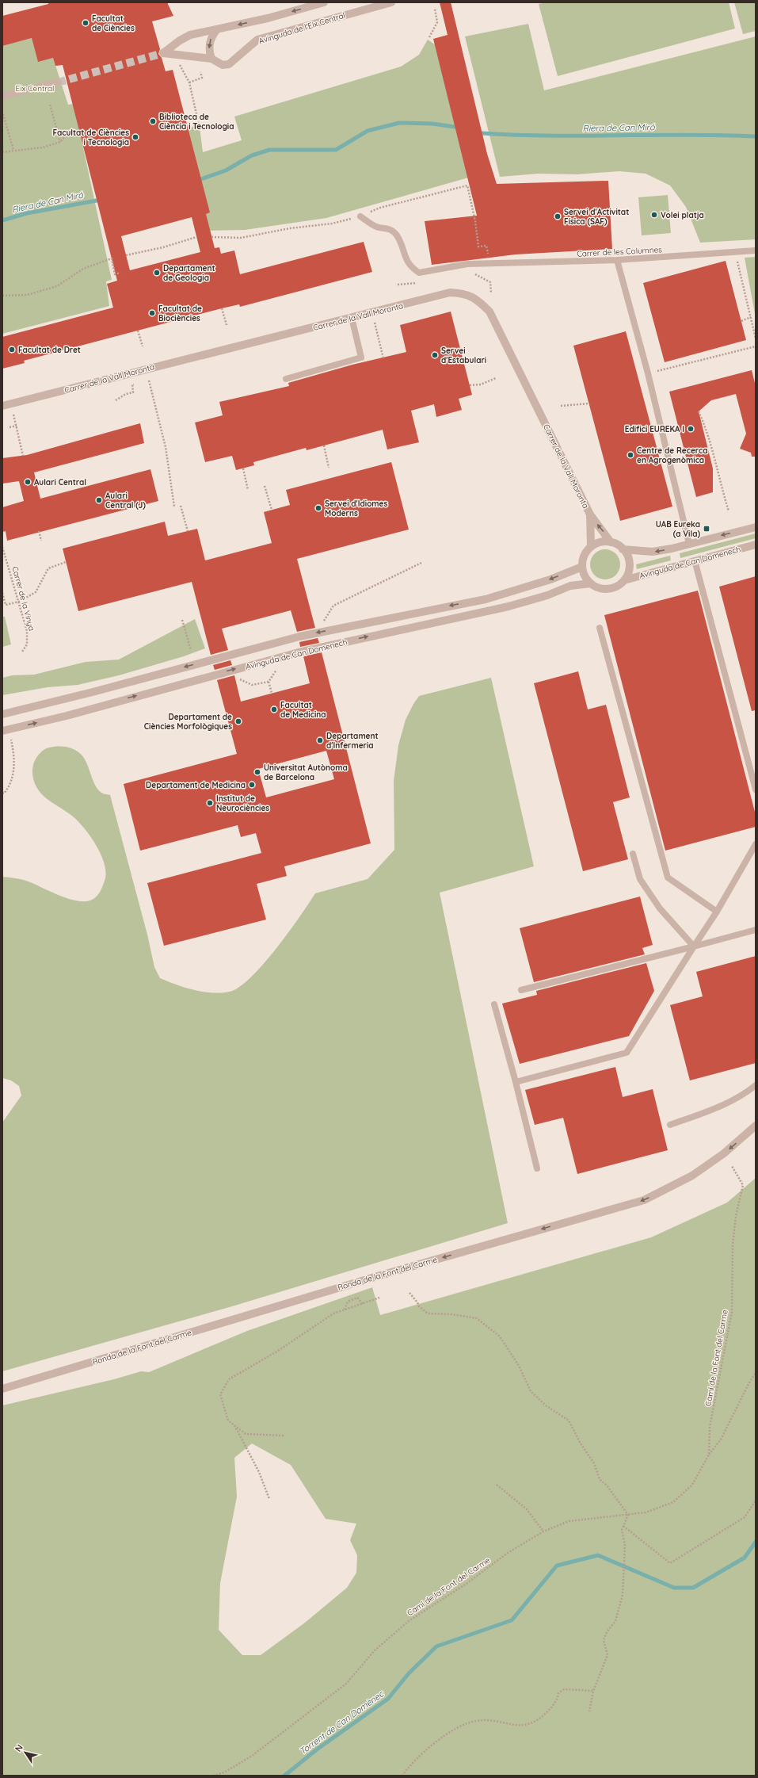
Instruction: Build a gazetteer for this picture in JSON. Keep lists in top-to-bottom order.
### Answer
{
  "streets": {
    "street": [
      "Avinguda de l'Eix Central",
      "Carrer de la Vall Moronta",
      "Avinguda de Can Domenech",
      "Ronda de la Font del Carme"
    ],
    "lane": ["Carrer de les Columnes"],
    "path": ["Carrer de la Vinya", "Camí de la Font del Carme"]
  },
  "crossings": [
    ["Carrer de la Vall Moronta", "Avinguda de Can Domenech"]
  ],
  "one_way": ["Ronda de la Font del Carme"],
  "water": ["Riera de Can Miró", "Torrent de Can Domènec"],
  "parks": ["Eix Central"],
  "places": {
    "other": [
      "Facultat de Ciències",
      "Biblioteca de Ciència i Tecnologia",
      "Facultat de Ciències i Tecnologia",
      "Volei platja",
      "Servei d'Activitat Física (SAF)",
      "Departament de Geologia",
      "Facultat de Biociències",
      "Facultat de Dret",
      "Servei d'Estabulari",
      "Edifici EUREKA I",
      "Centre de Recerca en Agrogenòmica",
      "Aulari Central",
      "Aulari Central (J)",
      "Servei d'Idiomes Moderns",
      "Facultat de Medicina",
      "Departament de Ciències Morfològiques",
      "Departament d'Infermeria",
      "Universitat Autònoma de Barcelona",
      "Departament de Medicina",
      "Institut de Neurociències"
    ],
    "transit": ["UAB Eureka (a Vila)"]
  },
  "north": "top left"
}
